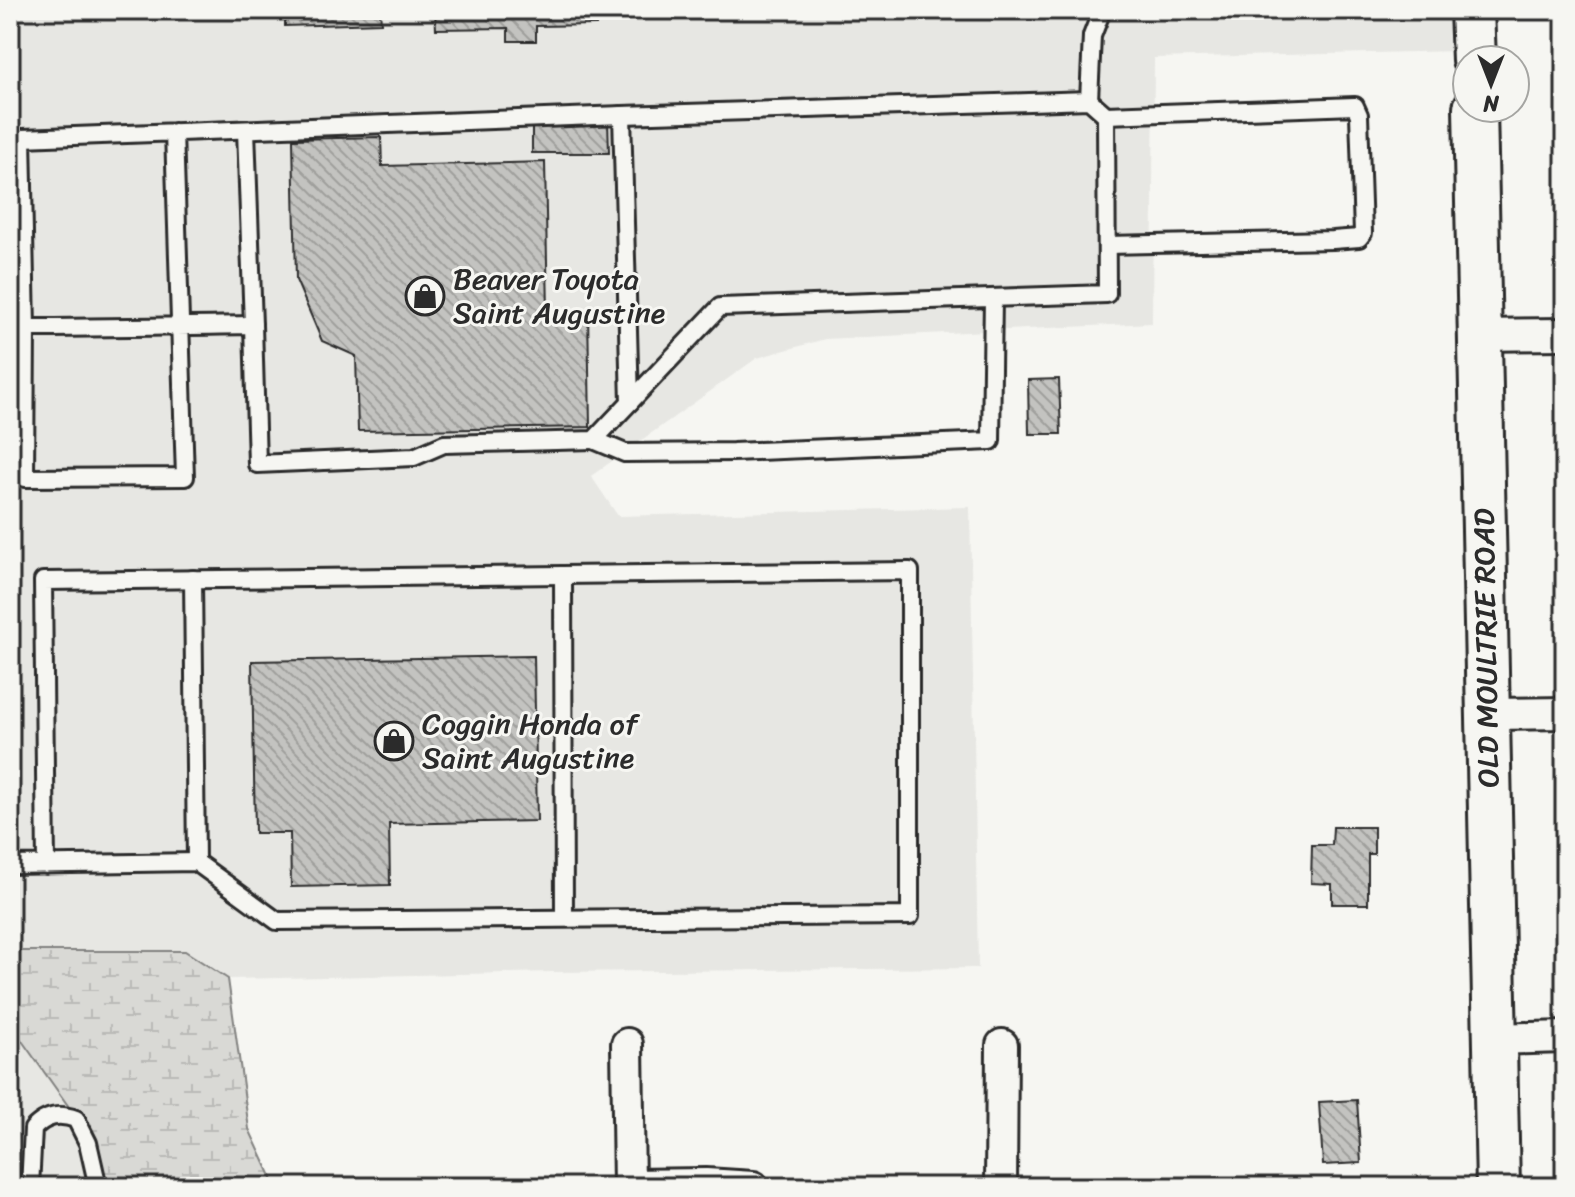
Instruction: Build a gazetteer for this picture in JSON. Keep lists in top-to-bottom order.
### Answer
{
  "streets": {
    "main road": ["OLD MOULTRIE ROAD"]
  },
  "places": {
    "shop": ["Beaver Toyota Saint Augustine", "Coggin Honda of Saint Augustine"]
  },
  "north": "bottom"
}
